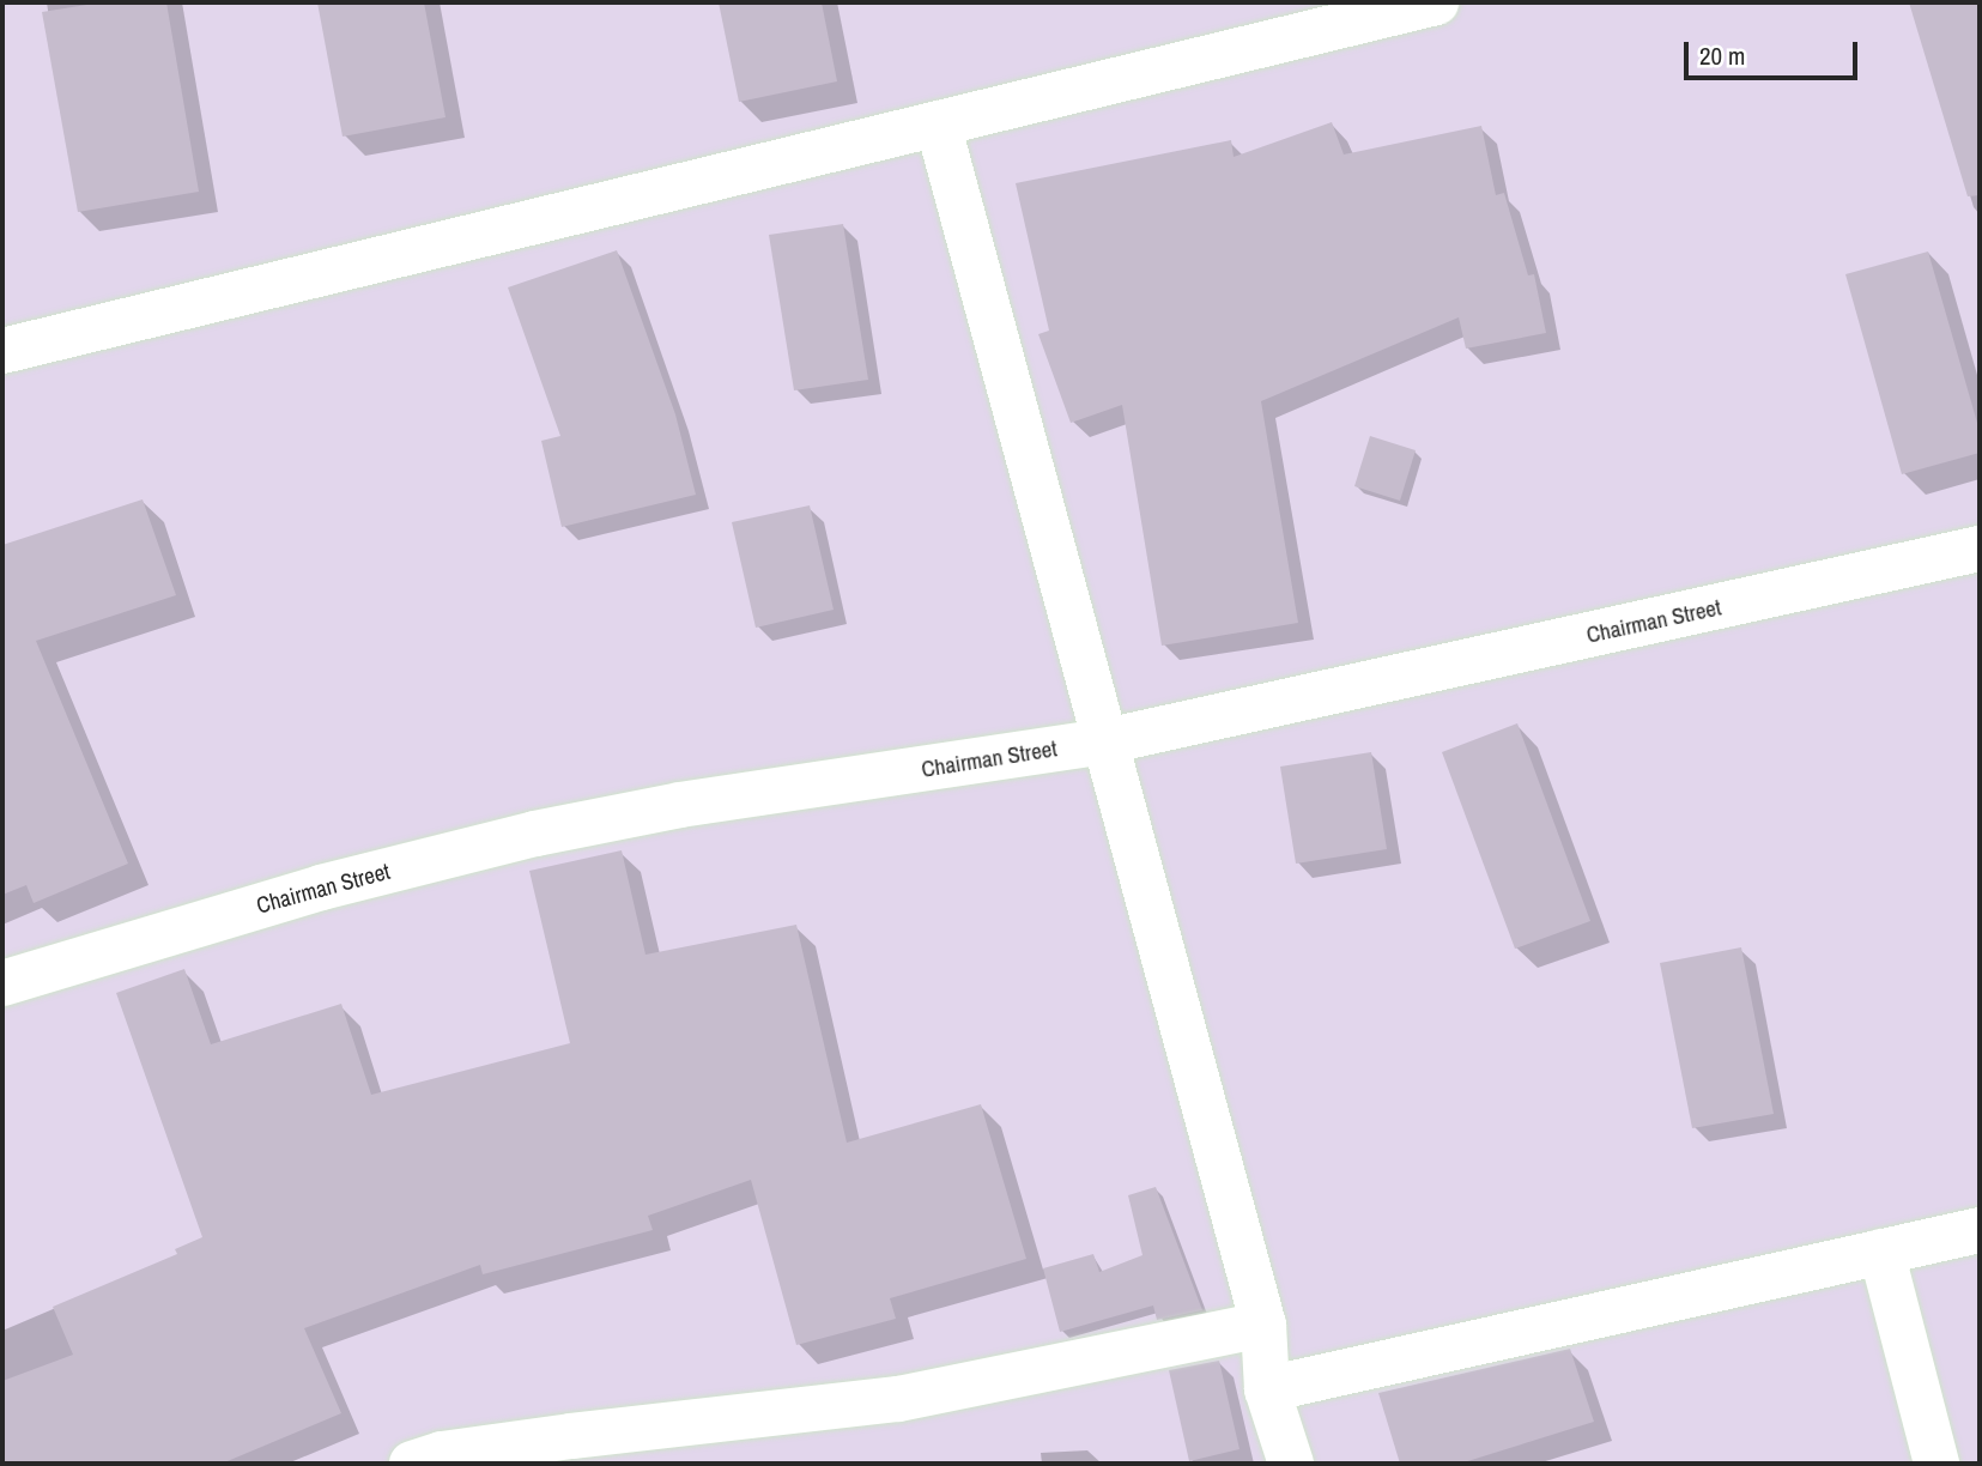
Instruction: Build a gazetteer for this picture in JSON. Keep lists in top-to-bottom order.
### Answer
{
  "streets": {
    "street": ["Chairman Street"]
  },
  "scale_bar": "20 m"
}
